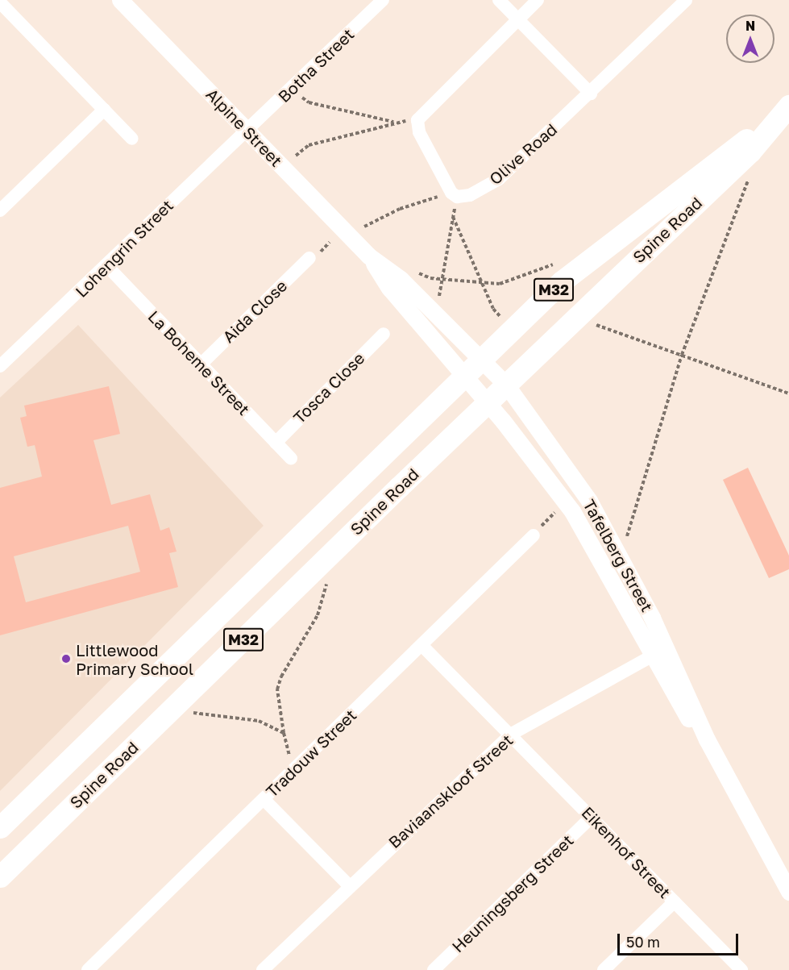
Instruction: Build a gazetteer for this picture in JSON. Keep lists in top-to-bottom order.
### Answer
{
  "streets": {
    "main road": ["Spine Road", "M32"],
    "street": [
      "Botha Street",
      "Alpine Street",
      "Olive Road",
      "Lohengrin Street",
      "Aida Close",
      "La Boheme Street",
      "Tosca Close",
      "Tafelberg Street",
      "Tradouw Street",
      "Baviaanskloof Street",
      "Eikenhof Street",
      "Heuningsberg Street"
    ]
  },
  "crossings": [
    ["Botha Street", "Alpine Street"],
    ["Botha Street", "Lohengrin Street"],
    ["Alpine Street", "Spine Road"],
    ["Alpine Street", "Lohengrin Street"],
    ["Alpine Street", "Tafelberg Street"],
    ["Spine Road", "Tafelberg Street"],
    ["Lohengrin Street", "La Boheme Street"],
    ["Aida Close", "La Boheme Street"],
    ["La Boheme Street", "Tosca Close"],
    ["Tafelberg Street", "Baviaanskloof Street"],
    ["Tradouw Street", "Eikenhof Street"],
    ["Baviaanskloof Street", "Eikenhof Street"],
    ["Eikenhof Street", "Heuningsberg Street"]
  ],
  "places": ["Littlewood Primary School"],
  "scale_bar": "50 m",
  "north": "top"
}
